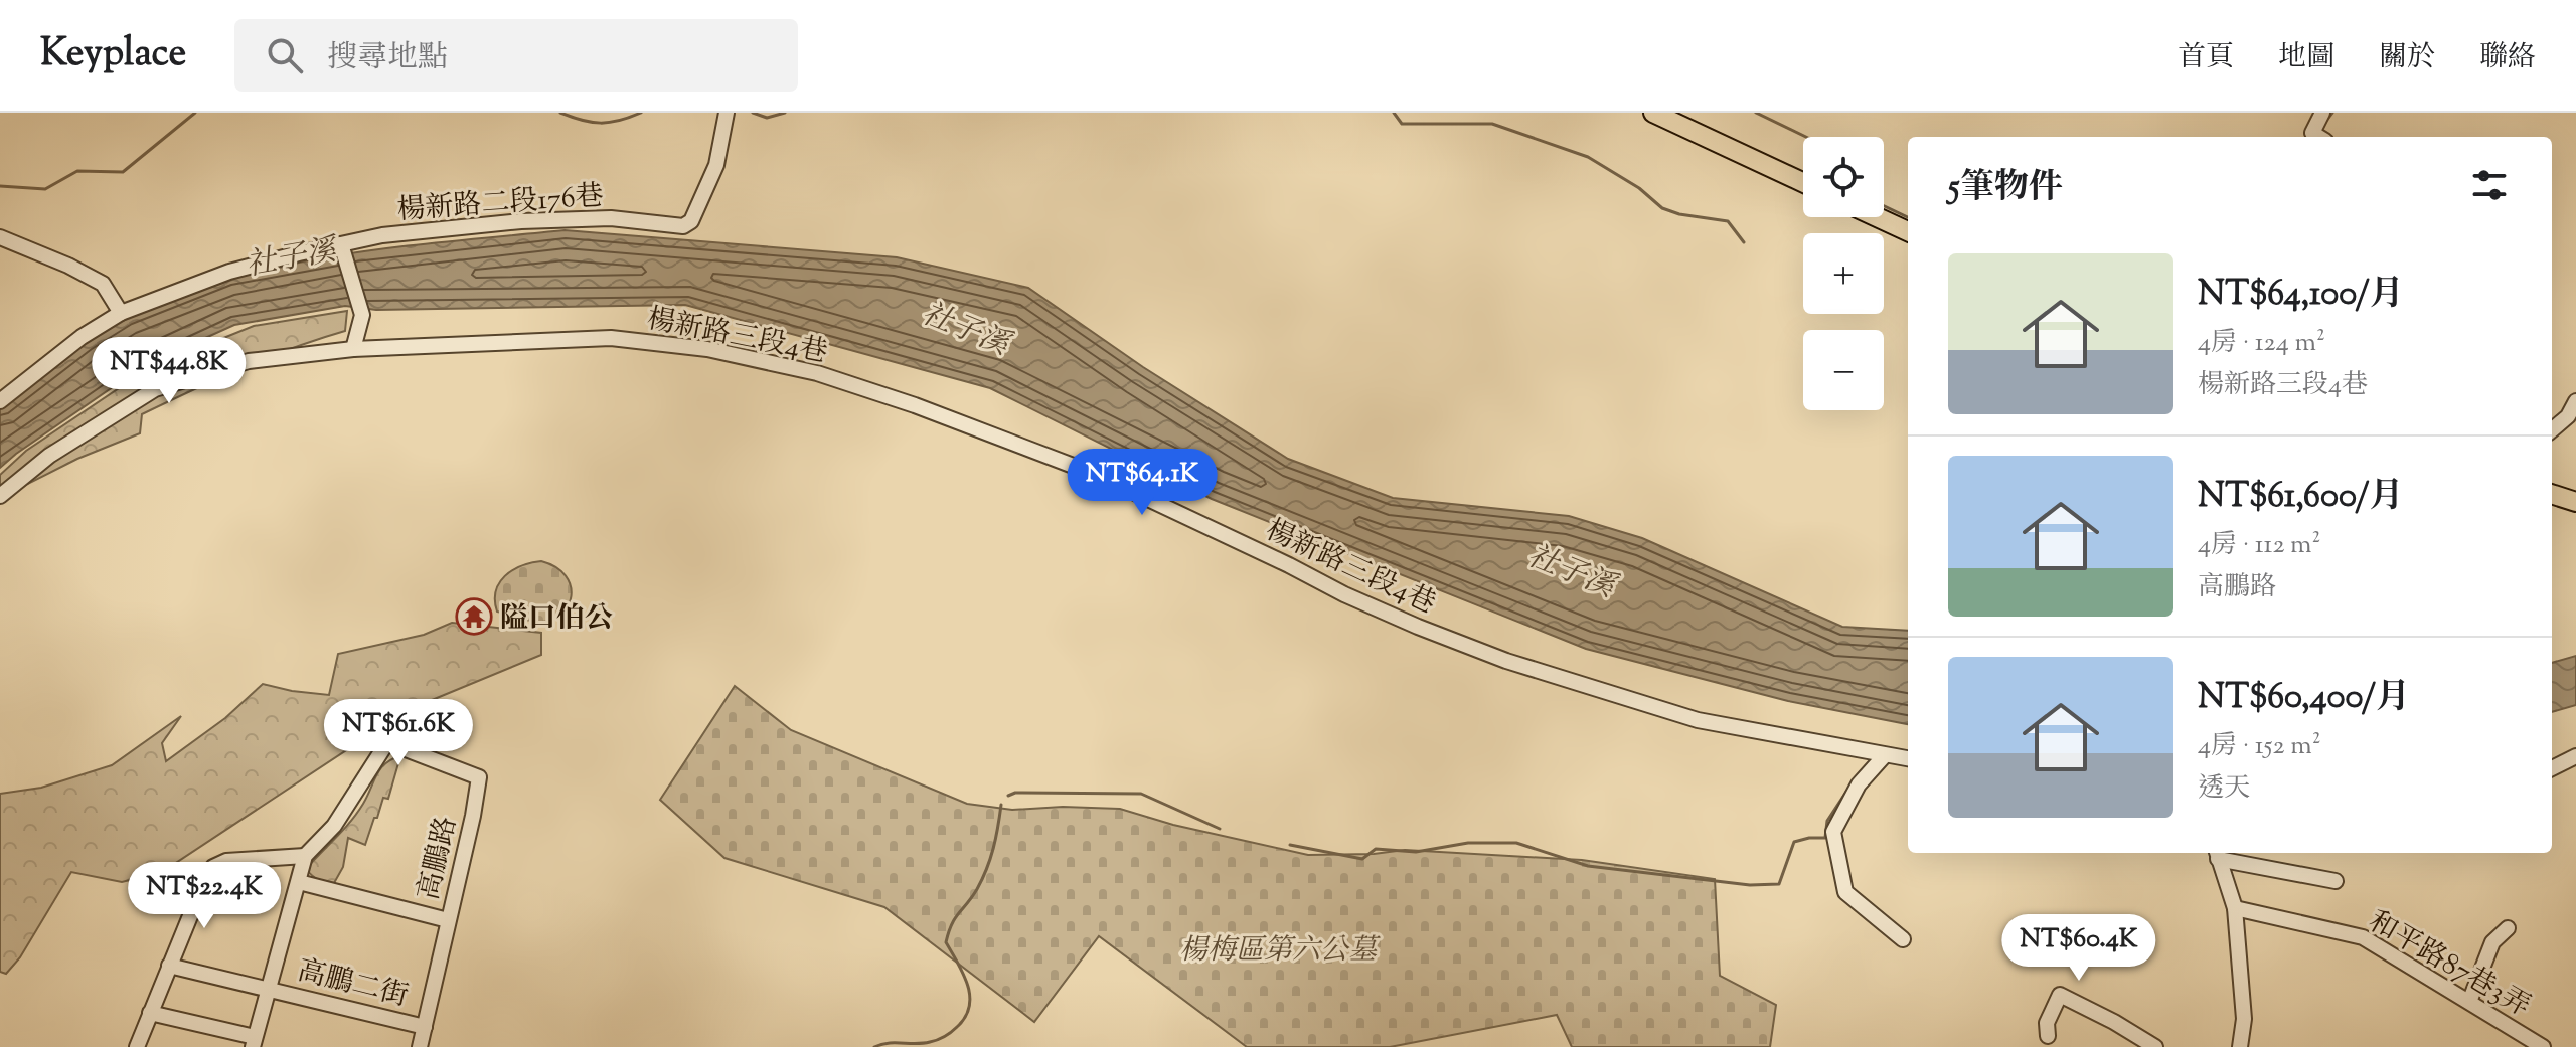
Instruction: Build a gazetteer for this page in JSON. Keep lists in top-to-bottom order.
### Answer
{
  "streets": {
    "street": [
      "楊新路二段176巷",
      "楊新路三段4巷",
      "高鵬路",
      "和平路87巷3弄",
      "高鵬二街"
    ]
  },
  "crossings": [
    ["高鵬路", "高鵬二街"]
  ],
  "water": ["社子溪"],
  "parks": ["楊梅區第六公墓"],
  "places": {
    "temple": ["隘口伯公"]
  },
  "page": {
    "header": "Keyplace",
    "search": "搜尋地點",
    "nav": [
      "首頁",
      "地圖",
      "關於",
      "聯絡"
    ],
    "map_buttons": ["+", "−"],
    "heading": "5筆物件",
    "list": [
      {
        "name": "NT$64,100/月",
        "note": "4房 · 124 m² · 楊新路三段4巷"
      },
      {
        "name": "NT$61,600/月",
        "note": "4房 · 112 m² · 高鵬路"
      },
      {
        "name": "NT$60,400/月",
        "note": "4房 · 152 m² · 透天"
      }
    ],
    "price": [
      "NT$44.8K",
      "NT$64.1K",
      "NT$61.6K",
      "NT$22.4K",
      "NT$60.4K"
    ]
  }
}
